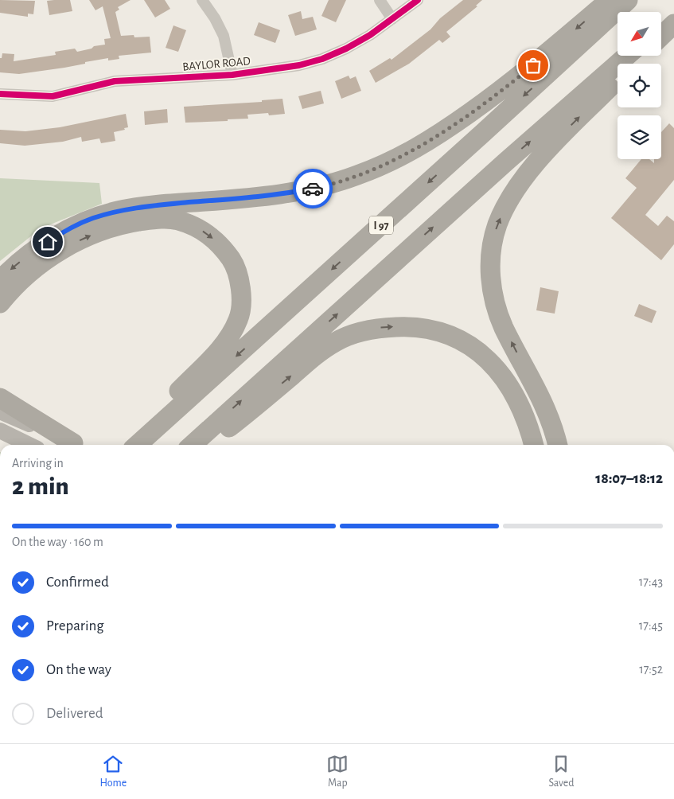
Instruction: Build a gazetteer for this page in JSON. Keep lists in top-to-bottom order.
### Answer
{
  "streets": {
    "highway": ["I 97"],
    "street": ["BAYLOR ROAD"]
  },
  "north": "bottom left",
  "page": {
    "heading": ["2 min", "Arriving in", "18:07–18:12"],
    "bar": "On the way · 160 m",
    "list": [
      ["Confirmed", "17:43"],
      ["Preparing", "17:45"],
      ["On the way", "17:52"],
      "Delivered"
    ],
    "tabs": ["Home", "Map", "Saved"]
  }
}
